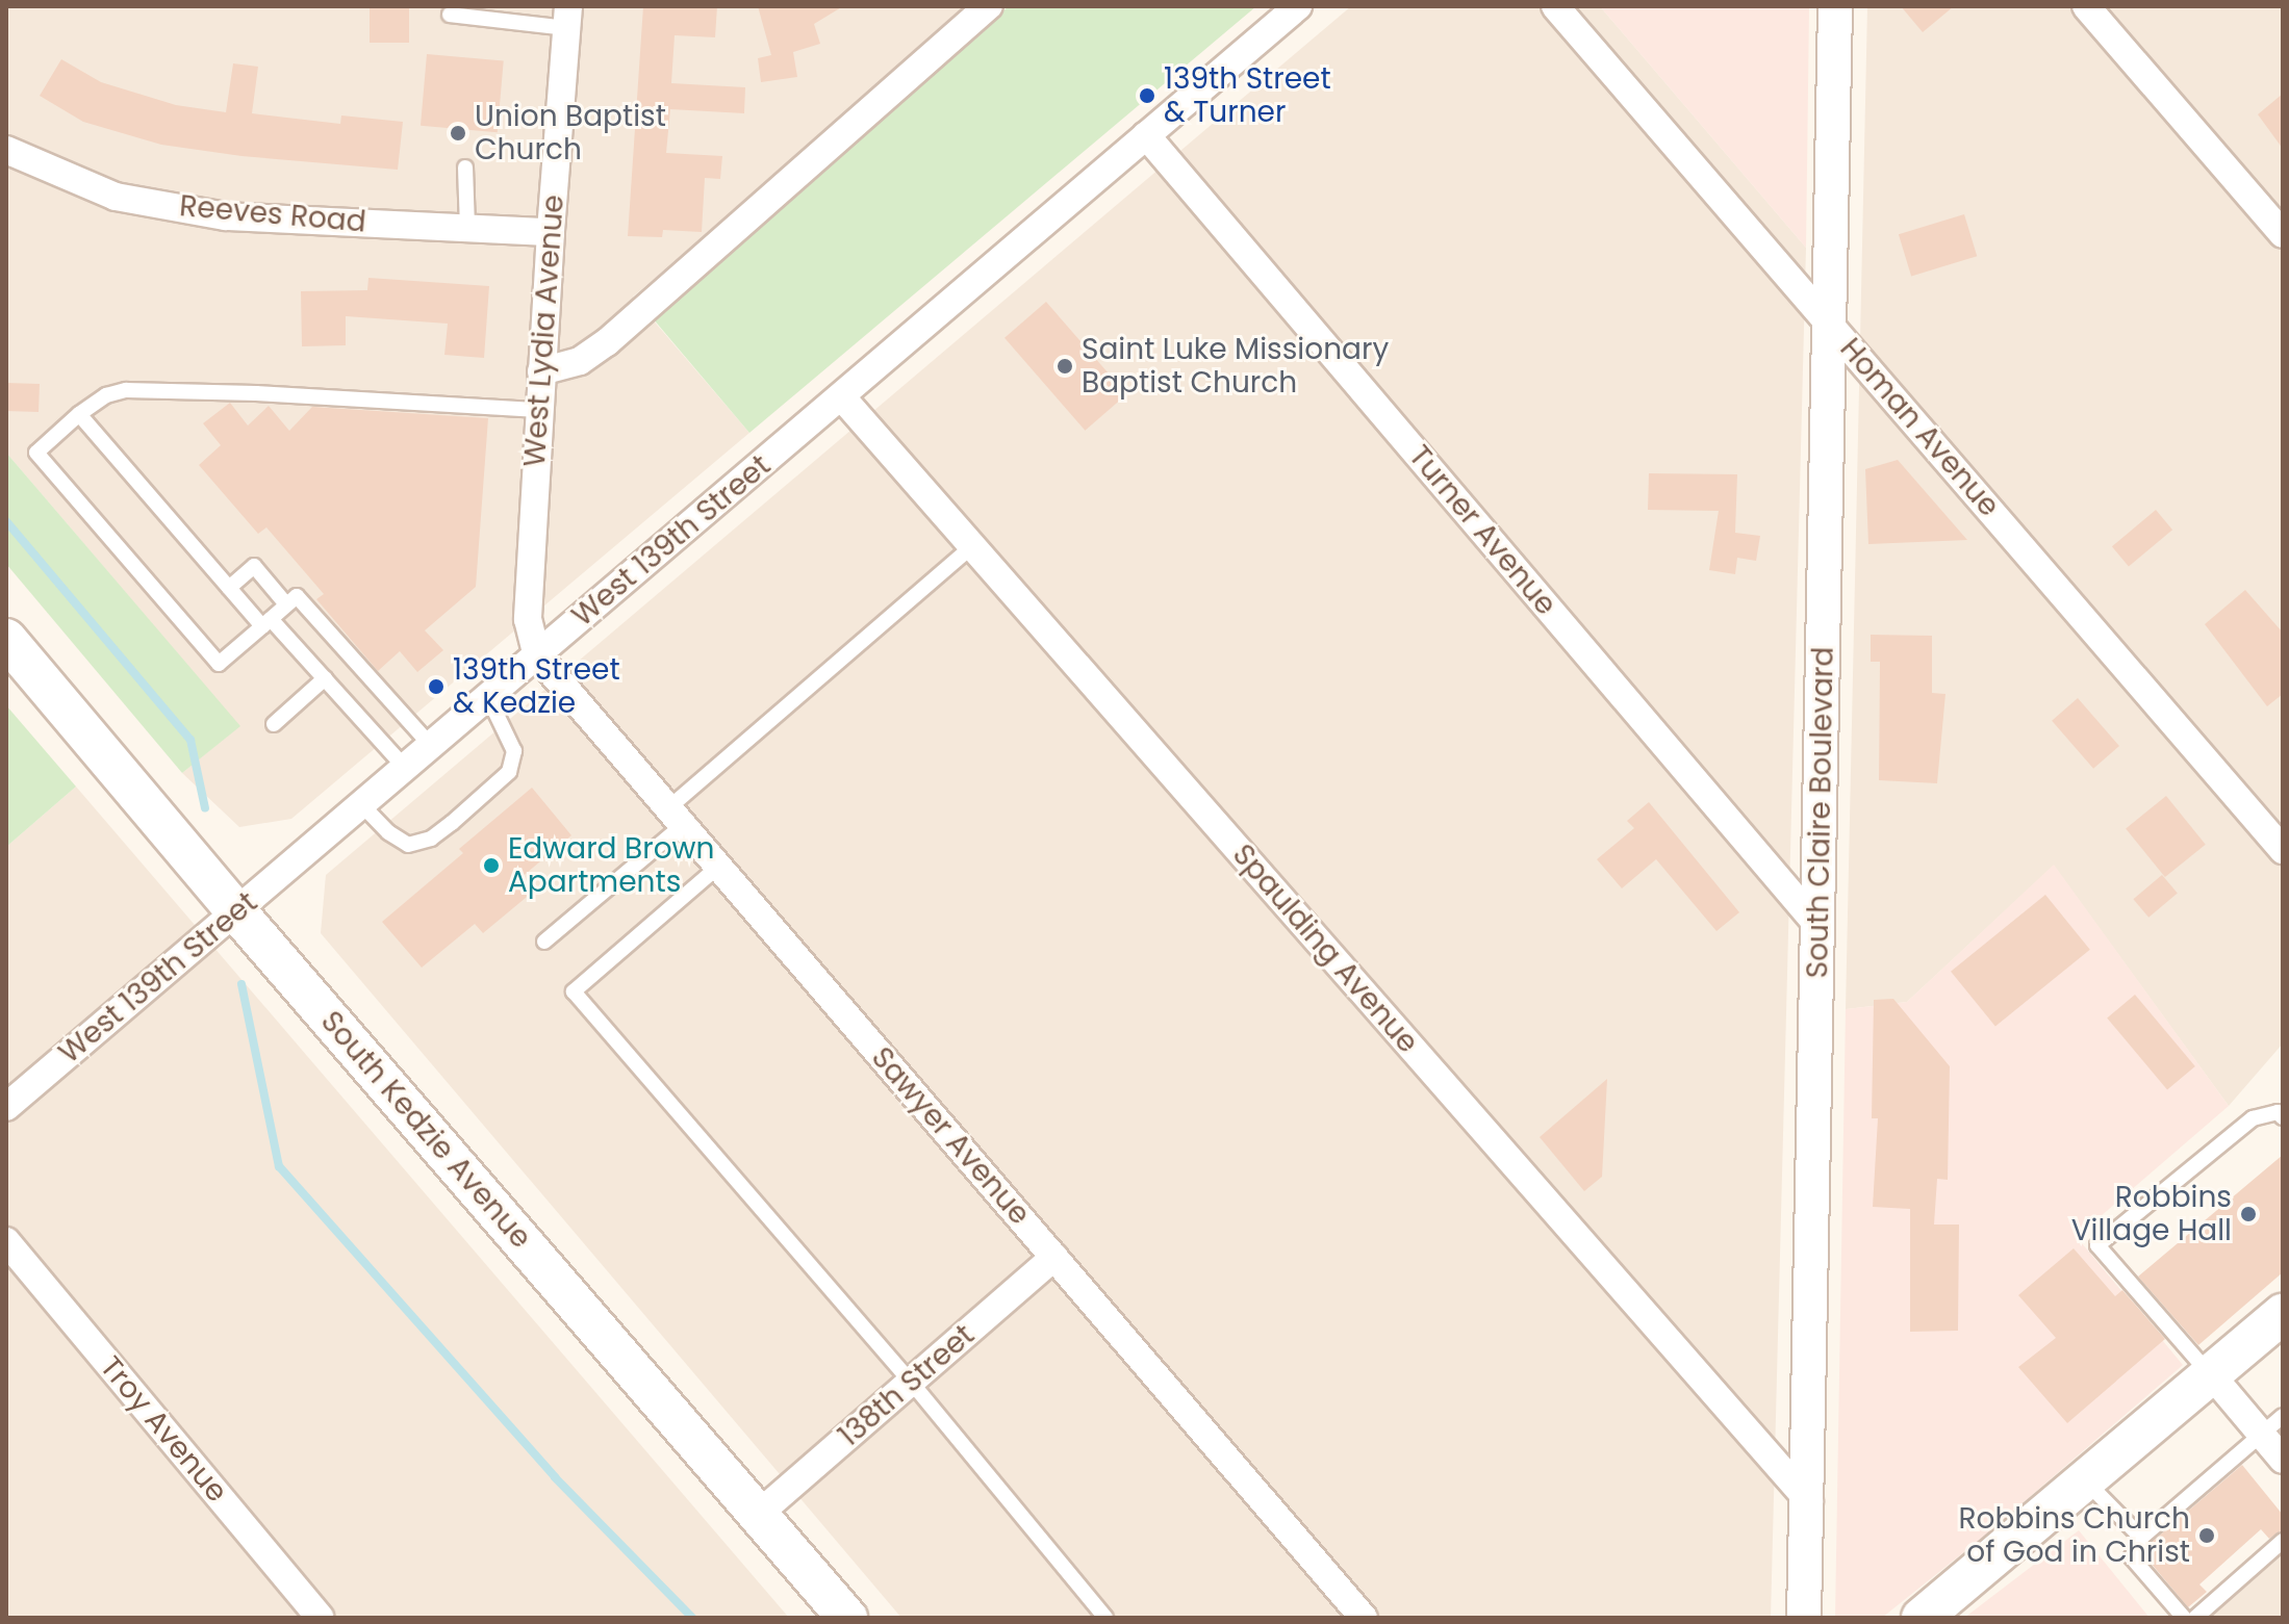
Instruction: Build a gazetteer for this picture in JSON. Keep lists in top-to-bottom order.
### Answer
{
  "streets": {
    "main road": ["South Kedzie Avenue"],
    "street": [
      "Reeves Road",
      "West Lydia Avenue",
      "Homan Avenue",
      "Turner Avenue",
      "West 139th Street",
      "South Claire Boulevard",
      "Spaulding Avenue",
      "Sawyer Avenue",
      "138th Street",
      "Troy Avenue"
    ]
  },
  "crossings": [
    ["Reeves Road", "West Lydia Avenue"],
    ["West Lydia Avenue", "West 139th Street"],
    ["West Lydia Avenue", "Sawyer Avenue"],
    ["Homan Avenue", "South Claire Boulevard"],
    ["Turner Avenue", "West 139th Street"],
    ["Turner Avenue", "South Claire Boulevard"],
    ["West 139th Street", "Spaulding Avenue"],
    ["West 139th Street", "South Kedzie Avenue"],
    ["West 139th Street", "Sawyer Avenue"],
    ["South Claire Boulevard", "Spaulding Avenue"],
    ["South Kedzie Avenue", "138th Street"],
    ["Sawyer Avenue", "138th Street"]
  ],
  "places": [
    "139th Street & Turner",
    "Union Baptist Church",
    "Saint Luke Missionary Baptist Church",
    "139th Street & Kedzie",
    "Edward Brown Apartments",
    "Robbins Village Hall",
    "Robbins Church of God in Christ"
  ]
}
